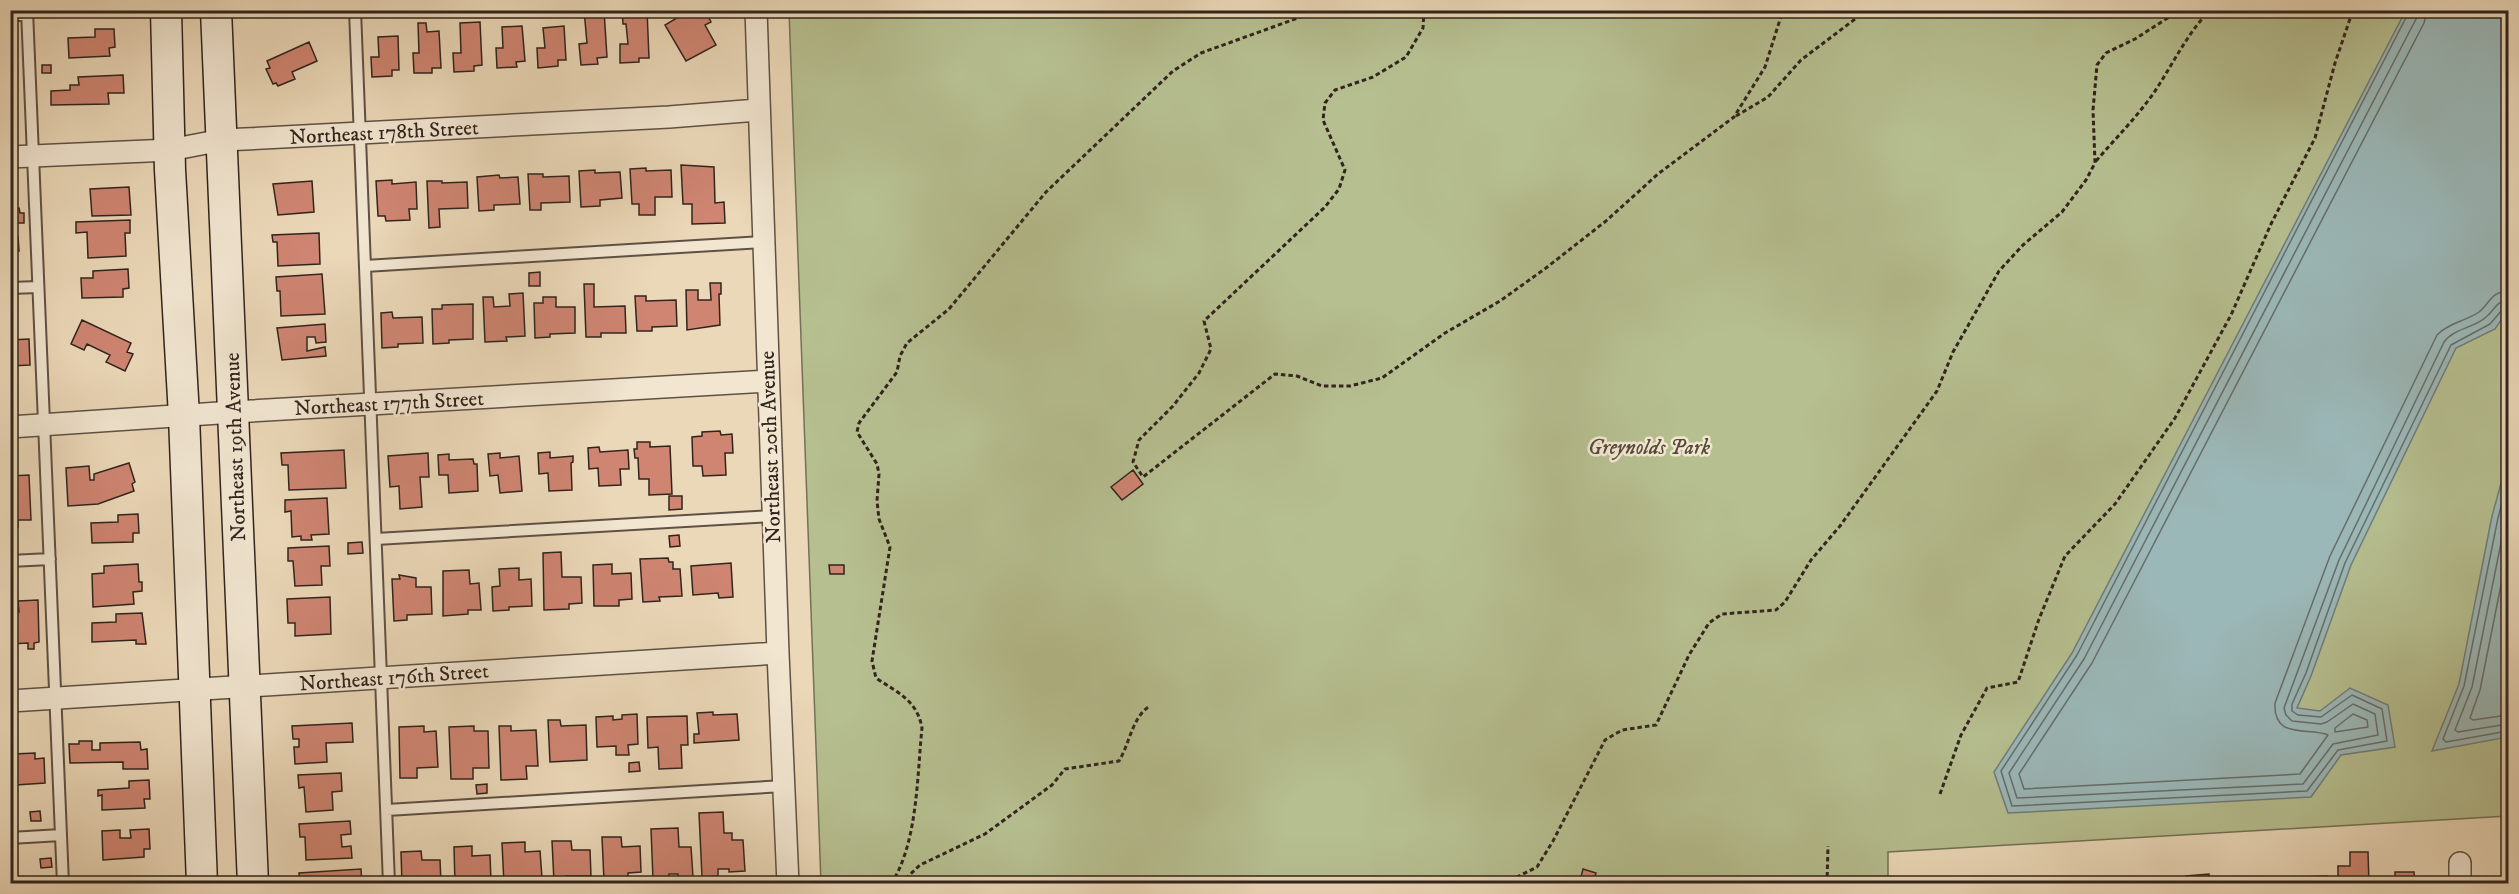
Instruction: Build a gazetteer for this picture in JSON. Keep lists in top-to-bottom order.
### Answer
{
  "streets": {
    "street": [
      "Northeast 178th Street",
      "Northeast 177th Street",
      "Northeast 19th Avenue",
      "Northeast 20th Avenue",
      "Northeast 176th Street"
    ]
  },
  "crossings": [
    ["Northeast 178th Street", "Northeast 19th Avenue"],
    ["Northeast 178th Street", "Northeast 20th Avenue"],
    ["Northeast 177th Street", "Northeast 19th Avenue"],
    ["Northeast 177th Street", "Northeast 20th Avenue"],
    ["Northeast 19th Avenue", "Northeast 176th Street"],
    ["Northeast 20th Avenue", "Northeast 176th Street"]
  ],
  "parks": ["Greynolds Park"]
}
